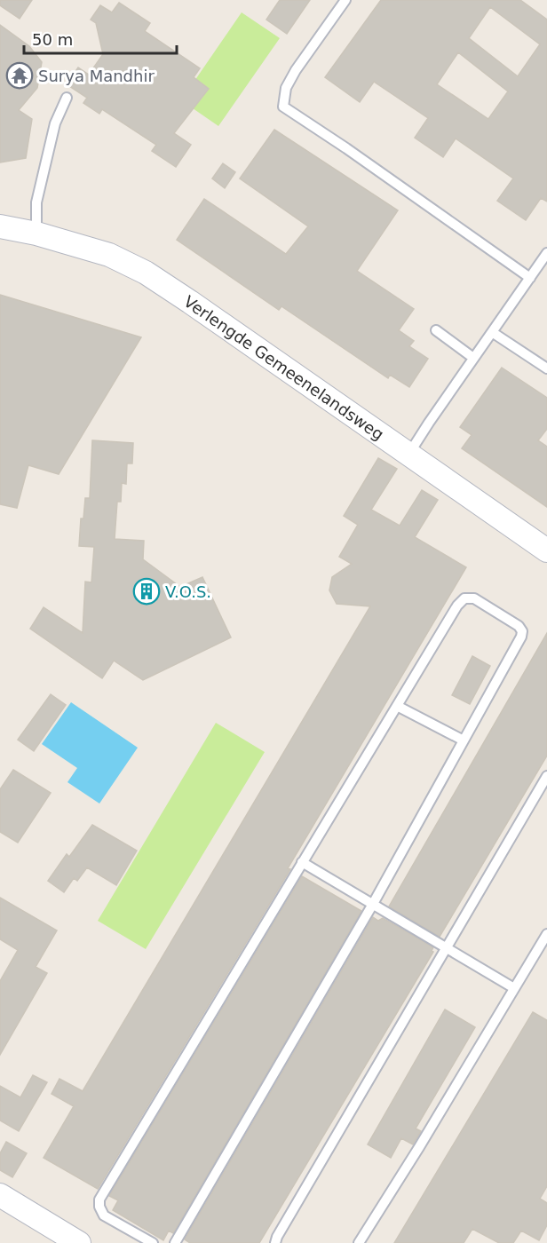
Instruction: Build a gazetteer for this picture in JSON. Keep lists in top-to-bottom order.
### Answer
{
  "streets": {
    "street": ["Verlengde Gemeenelandsweg"]
  },
  "places": {
    "temple": ["Surya Mandhir"],
    "building": ["V.O.S."]
  },
  "scale_bar": "50 m"
}
